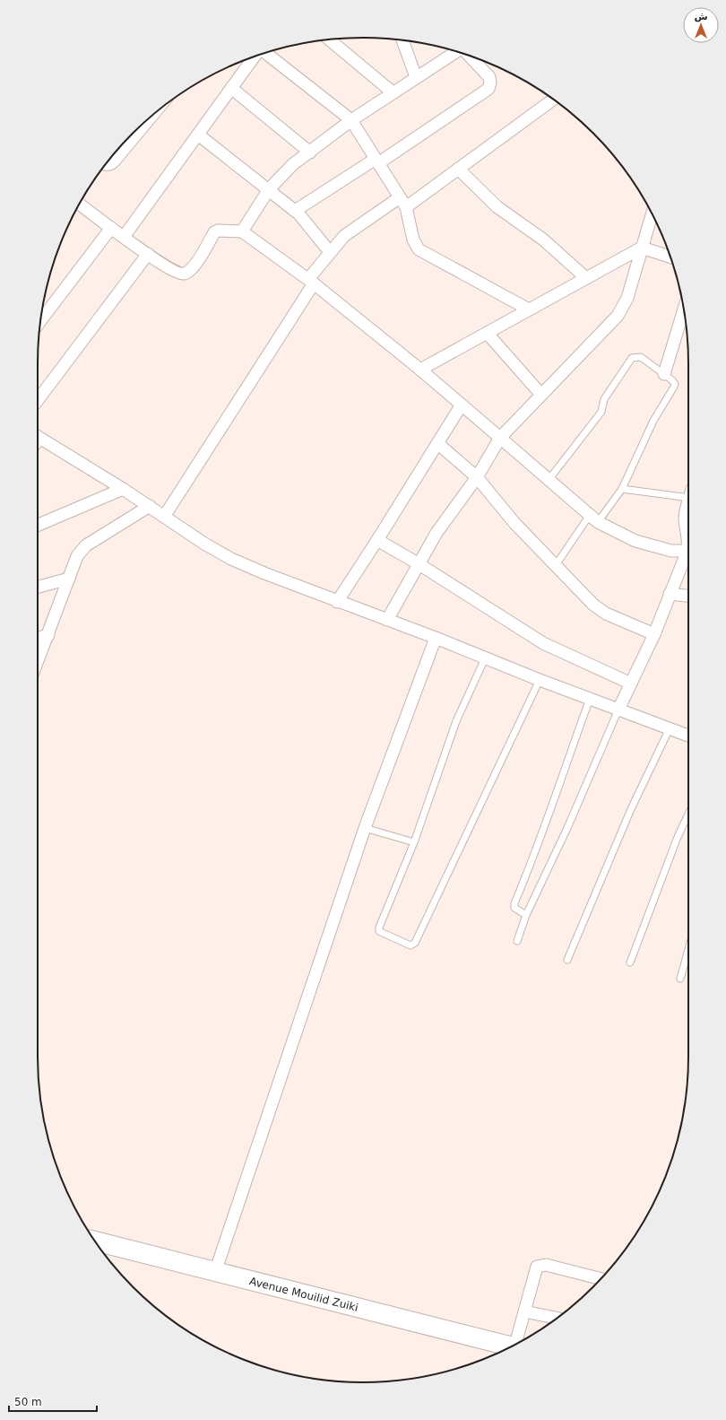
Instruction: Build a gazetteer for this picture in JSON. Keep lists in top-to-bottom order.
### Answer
{
  "streets": {
    "main road": ["Avenue Mouilid Zuiki"]
  },
  "scale_bar": "50 m",
  "north": "top"
}
